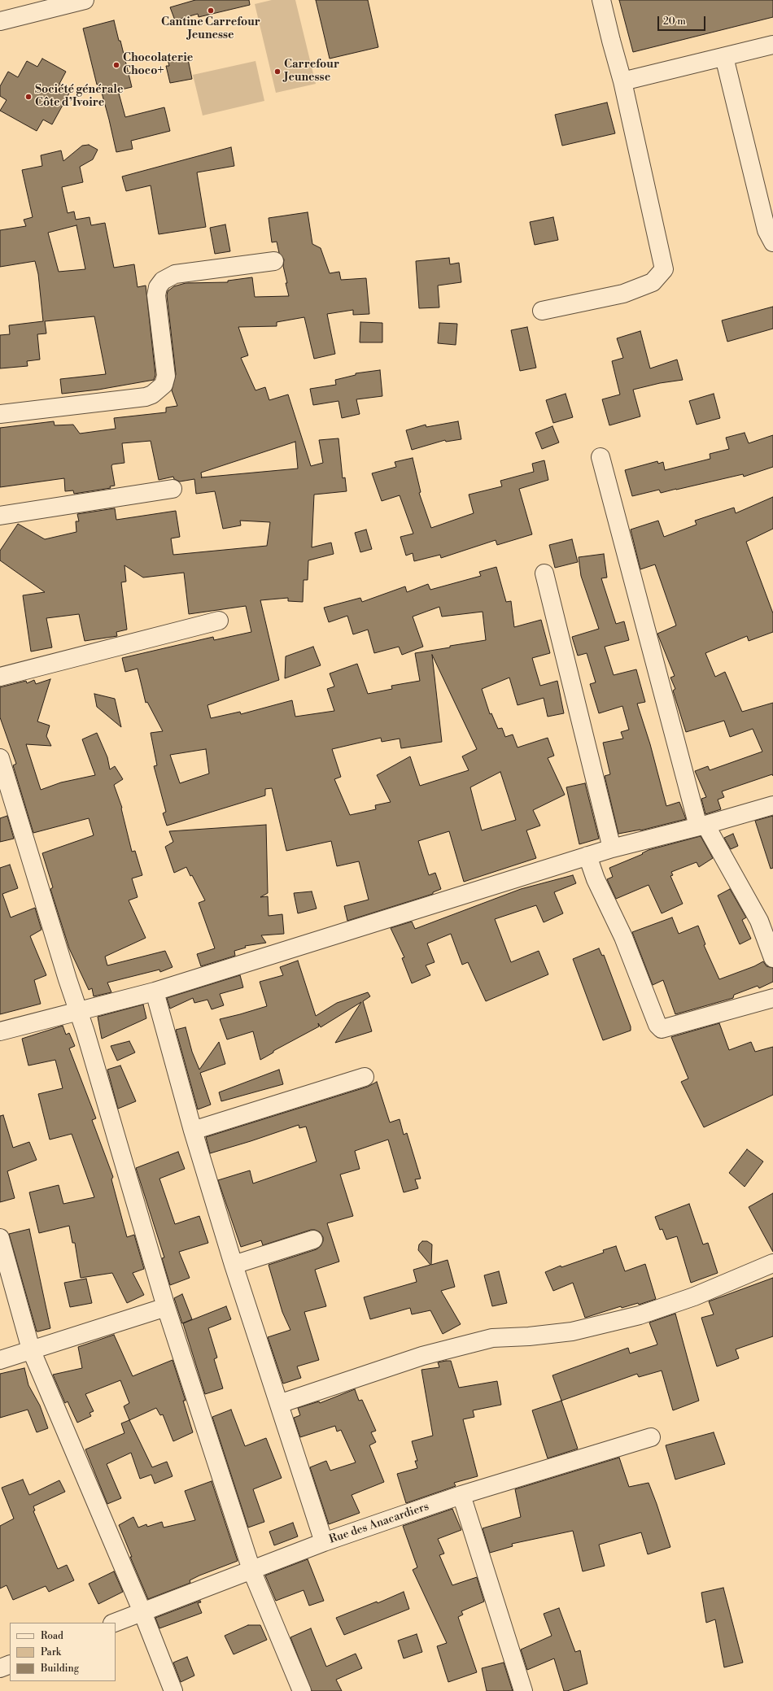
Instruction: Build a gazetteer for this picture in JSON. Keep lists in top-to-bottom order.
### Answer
{
  "streets": {
    "street": ["Rue des Anacardiers"]
  },
  "places": [
    "Cantine Carrefour Jeunesse",
    "Chocolaterie Choco+",
    "Carrefour Jeunesse",
    "Société générale Côte d’Ivoire"
  ],
  "legend": ["Road", "Park", "Building"],
  "scale_bar": "20 m"
}
